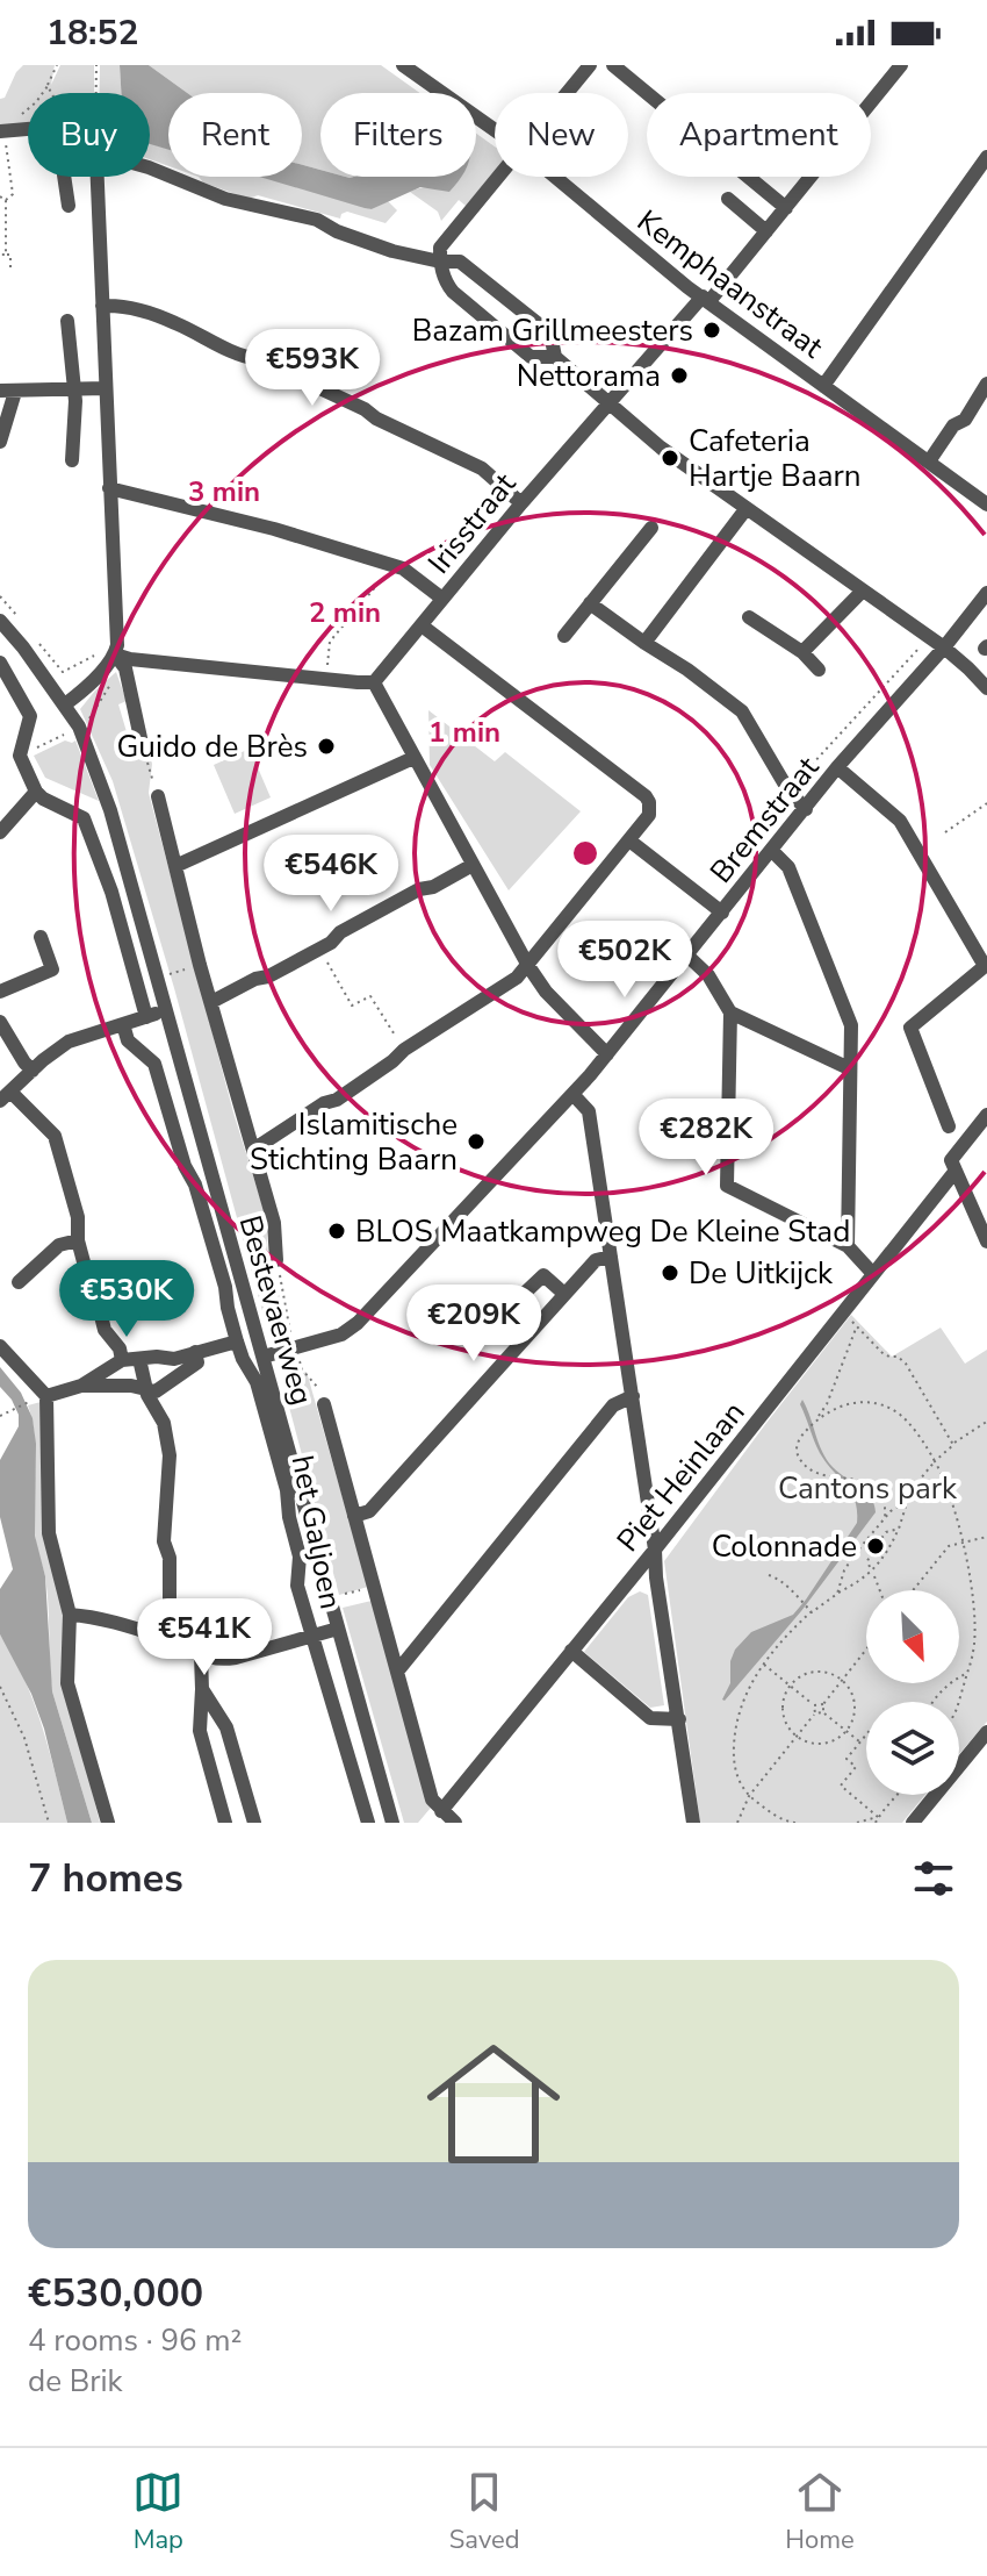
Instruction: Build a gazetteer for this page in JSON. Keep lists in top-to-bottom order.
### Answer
{
  "streets": {
    "street": [
      "Kemphaanstraat",
      "Irisstraat",
      "Bremstraat",
      "Bestevaerweg",
      "Piet Heinlaan",
      "het Galjoen"
    ]
  },
  "crossings": [
    ["Kemphaanstraat", "Irisstraat"],
    ["Bremstraat", "Bestevaerweg"]
  ],
  "parks": ["Cantons park"],
  "places": [
    "Bazam Grillmeesters",
    "Nettorama",
    "Cafeteria Hartje Baarn",
    "Guido de Brès",
    "Islamitische Stichting Baarn",
    "BLOS Maatkampweg De Kleine Stad",
    "De Uitkijck",
    "Colonnade"
  ],
  "north": "bottom right",
  "page": {
    "status": "18:52",
    "chip": [
      "Buy",
      "Rent",
      "Filters",
      "New",
      "Apartment"
    ],
    "price": [
      "€593K",
      "€546K",
      "€502K",
      "€282K",
      "€530K",
      "€209K",
      "€541K"
    ],
    "heading": "7 homes",
    "list": [
      {
        "name": "€530,000",
        "note": "4 rooms · 96 m² · de Brik"
      }
    ],
    "tabs": ["Map", "Saved", "Home"]
  },
  "rings": ["3 min", "2 min", "1 min"]
}
